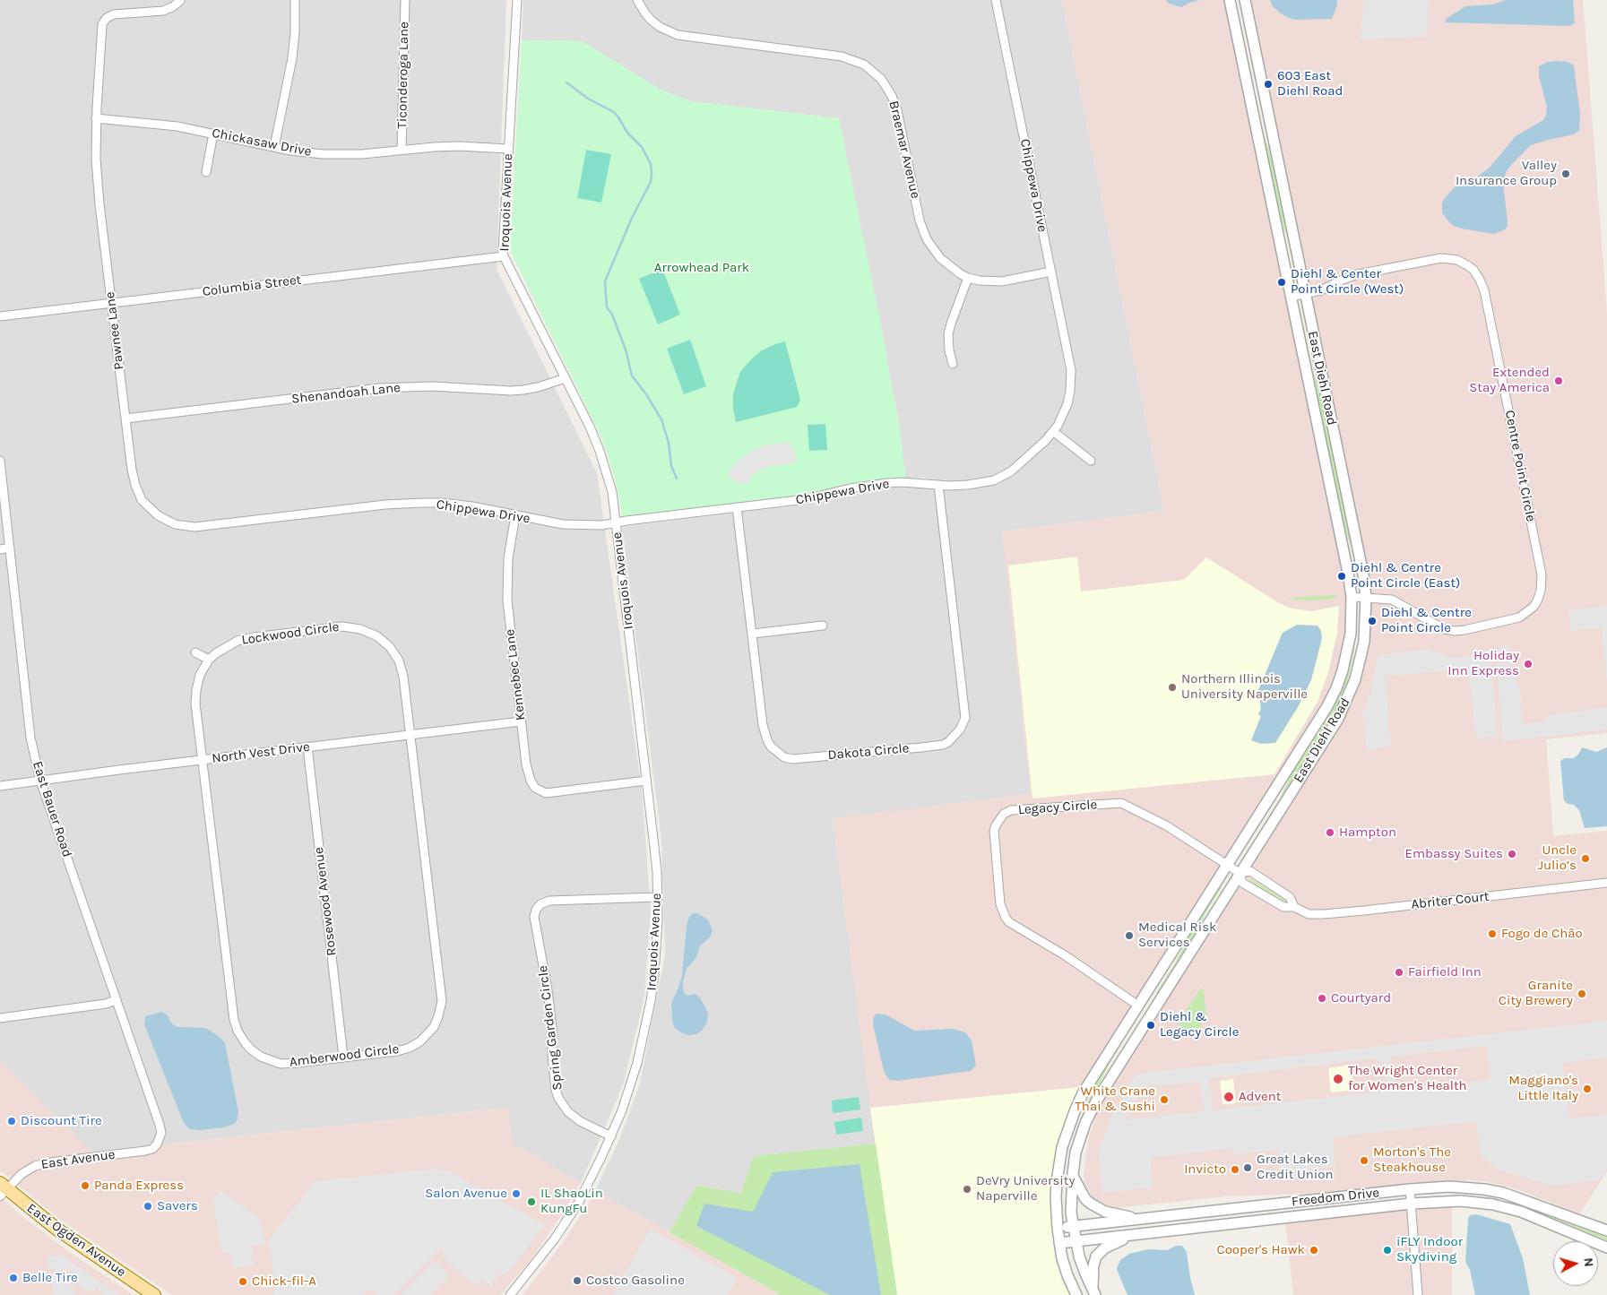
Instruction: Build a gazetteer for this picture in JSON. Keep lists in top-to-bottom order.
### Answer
{
  "streets": {
    "main road": ["East Ogden Avenue"],
    "street": [
      "Ticonderoga Lane",
      "Chickasaw Drive",
      "Braemar Avenue",
      "Chippewa Drive",
      "Iroquois Avenue",
      "Columbia Street",
      "Pawnee Lane",
      "East Diehl Road",
      "Shenandoah Lane",
      "Centre Point Circle",
      "Lockwood Circle",
      "Kennebec Lane",
      "Dakota Circle",
      "North Vest Drive",
      "Legacy Circle",
      "East Bauer Road",
      "Abriter Court",
      "Rosewood Avenue",
      "Spring Garden Circle",
      "Amberwood Circle",
      "East Avenue",
      "Freedom Drive"
    ]
  },
  "crossings": [
    ["Ticonderoga Lane", "Chickasaw Drive"],
    ["Chickasaw Drive", "Iroquois Avenue"],
    ["Chickasaw Drive", "Pawnee Lane"],
    ["Braemar Avenue", "Chippewa Drive"],
    ["Chippewa Drive", "Iroquois Avenue"],
    ["Chippewa Drive", "Pawnee Lane"],
    ["Chippewa Drive", "Kennebec Lane"],
    ["Chippewa Drive", "Dakota Circle"],
    ["Iroquois Avenue", "Columbia Street"],
    ["Iroquois Avenue", "Shenandoah Lane"],
    ["Iroquois Avenue", "Kennebec Lane"],
    ["Iroquois Avenue", "Spring Garden Circle"],
    ["Columbia Street", "Pawnee Lane"],
    ["Pawnee Lane", "Shenandoah Lane"],
    ["East Diehl Road", "Centre Point Circle"],
    ["East Diehl Road", "Legacy Circle"],
    ["East Diehl Road", "Abriter Court"],
    ["East Diehl Road", "Freedom Drive"],
    ["Lockwood Circle", "North Vest Drive"],
    ["Lockwood Circle", "Amberwood Circle"],
    ["Kennebec Lane", "North Vest Drive"],
    ["North Vest Drive", "East Bauer Road"],
    ["North Vest Drive", "Rosewood Avenue"],
    ["North Vest Drive", "Amberwood Circle"],
    ["Legacy Circle", "Abriter Court"],
    ["East Bauer Road", "East Avenue"],
    ["Rosewood Avenue", "Amberwood Circle"],
    ["East Avenue", "East Ogden Avenue"]
  ],
  "parks": ["Arrowhead Park"],
  "places": [
    "603 East Diehl Road",
    "Valley Insurance Group",
    "Diehl & Center Point Circle (West)",
    "Extended Stay America",
    "Diehl & Centre Point Circle (East)",
    "Diehl & Centre Point Circle",
    "Holiday Inn Express",
    "Northern Illinois University Naperville",
    "Hampton",
    "Embassy Suites",
    "Uncle Julio’s",
    "Fogo de Chão",
    "Medical Risk Services",
    "Fairfield Inn",
    "Granite City Brewery",
    "Courtyard",
    "Diehl & Legacy Circle",
    "The Wright Center for Women's Health",
    "Maggiano's Little Italy",
    "Advent",
    "White Crane Thai & Sushi",
    "Discount Tire",
    "Morton's The Steakhouse",
    "Great Lakes Credit Union",
    "Invicto",
    "Panda Express",
    "DeVry University Naperville",
    "Salon Avenue",
    "IL ShaoLin KungFu",
    "Savers",
    "Cooper's Hawk",
    "iFLY Indoor Skydiving",
    "Belle Tire",
    "Costco Gasoline",
    "Chick-fil-A"
  ],
  "north": "right"
}
